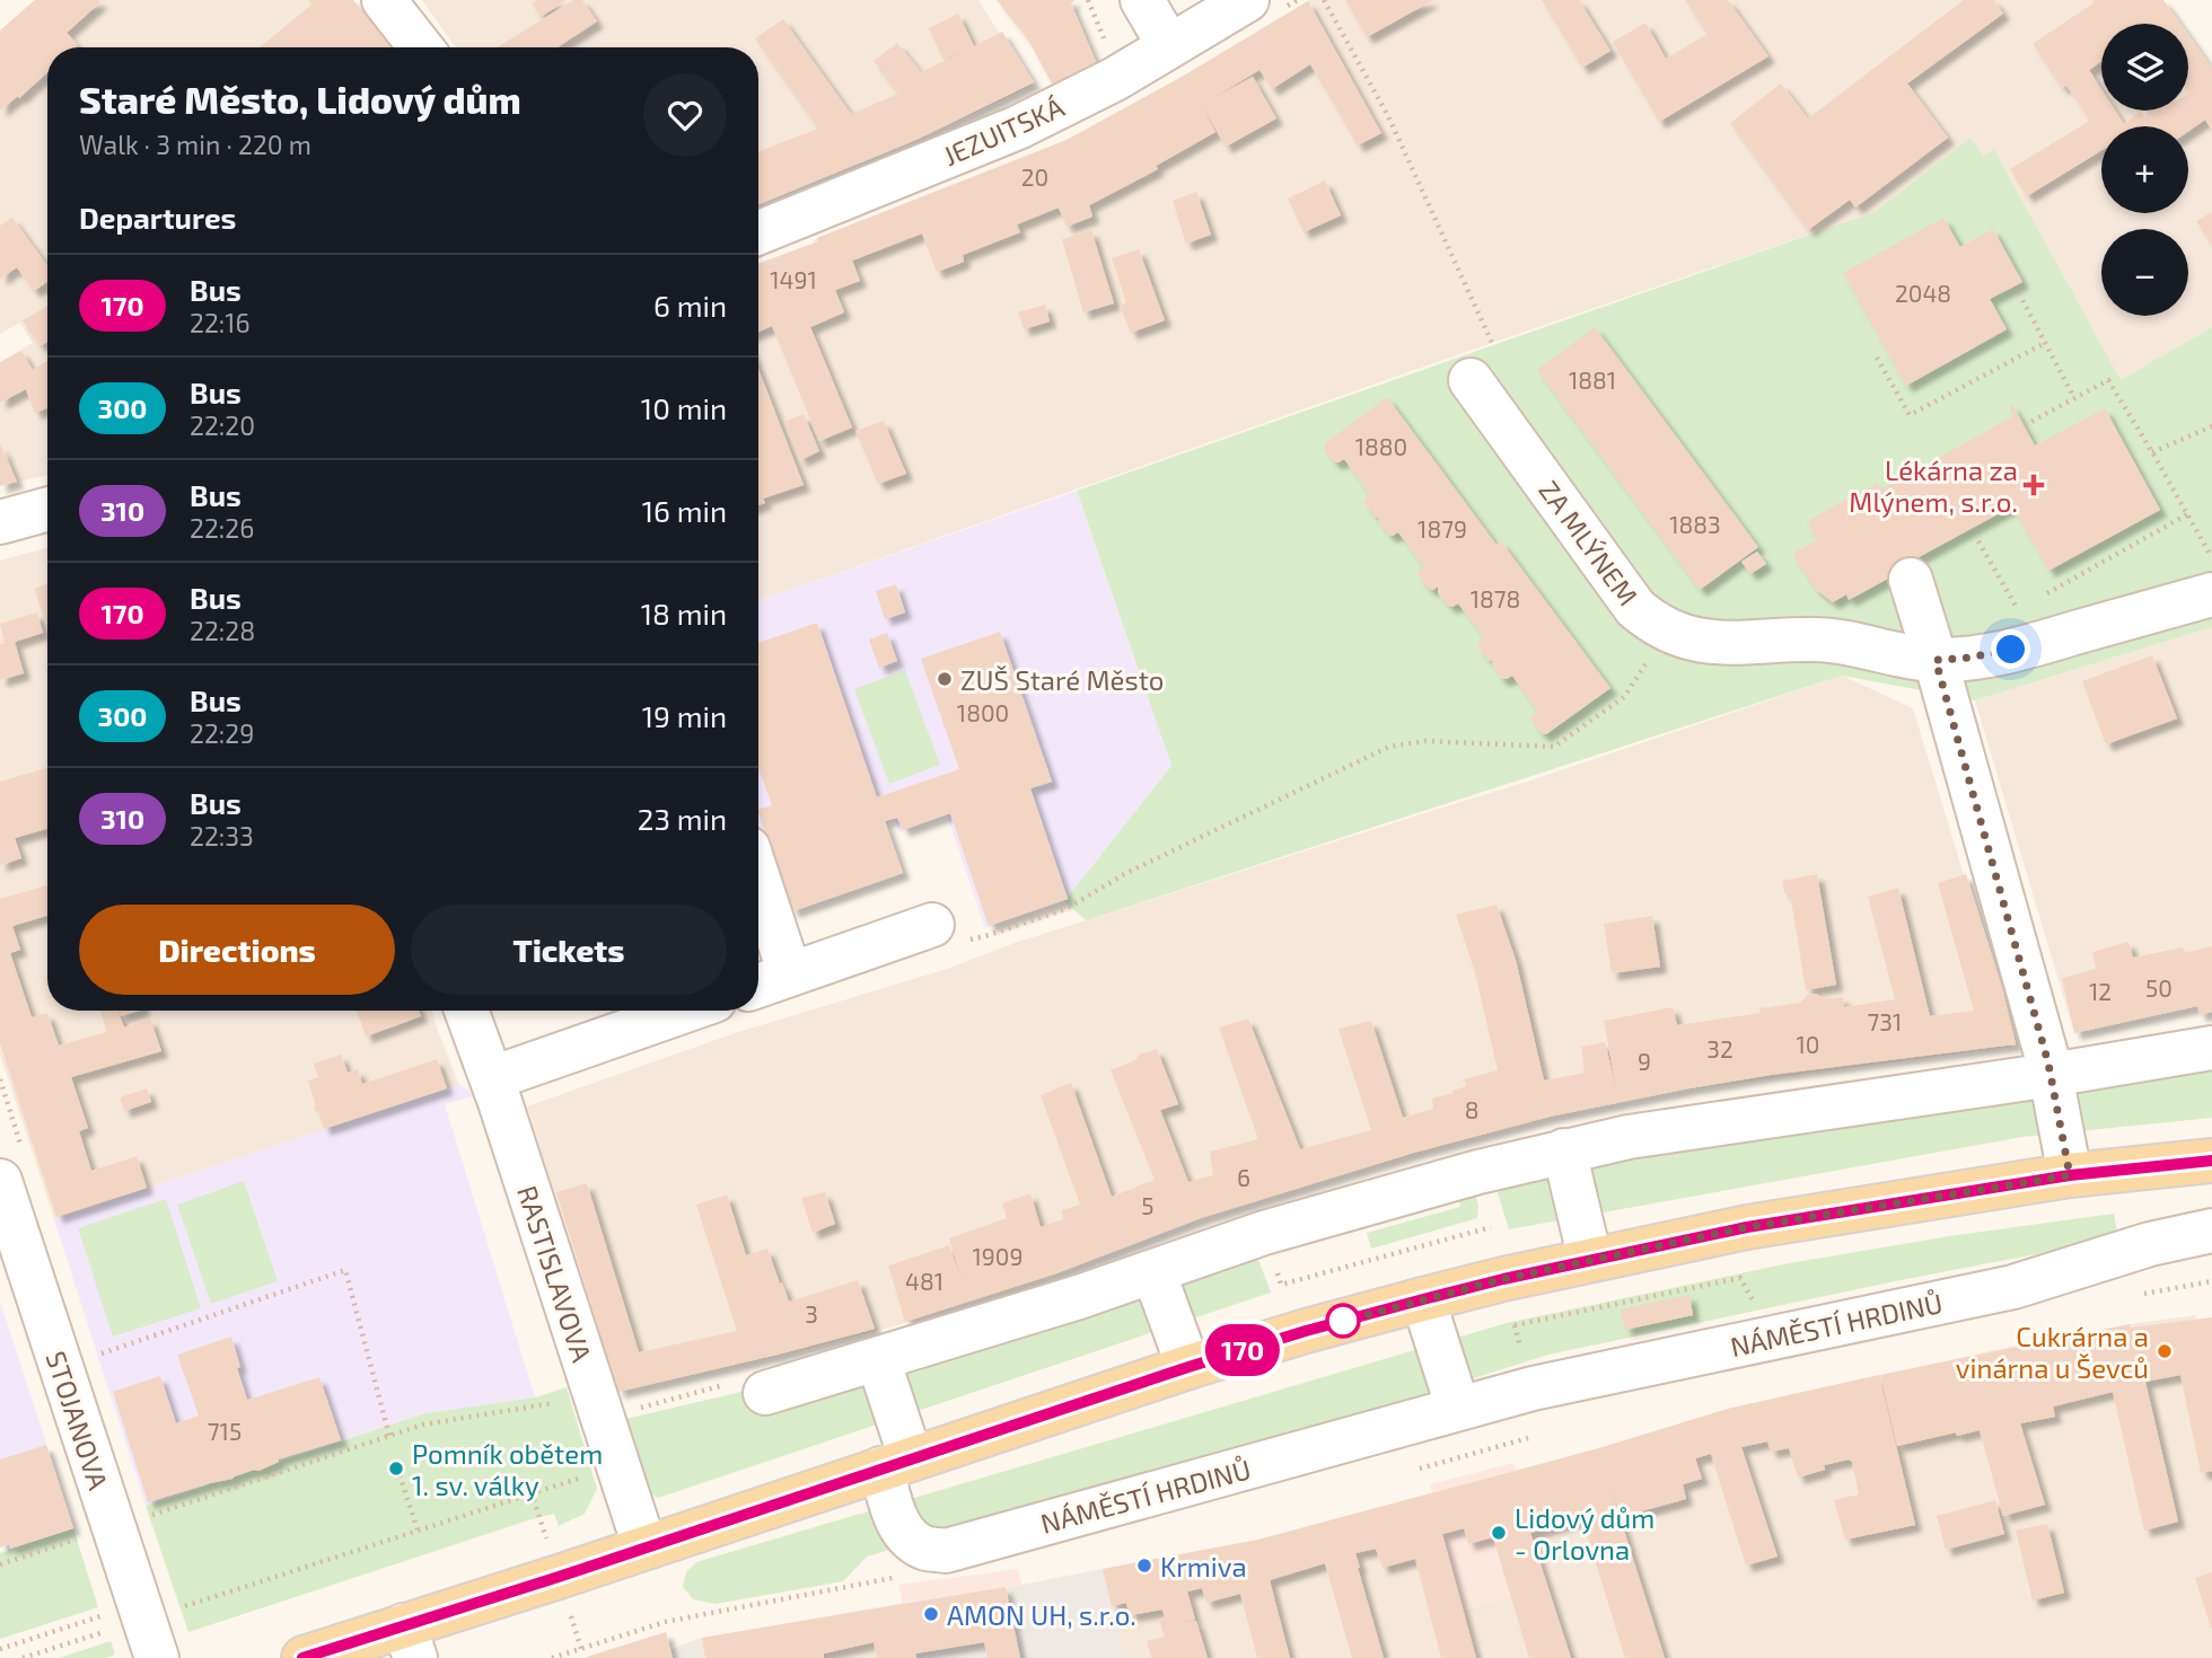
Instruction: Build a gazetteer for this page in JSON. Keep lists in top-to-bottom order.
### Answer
{
  "streets": {
    "street": [
      "JEZUITSKÁ",
      "ZA MLÝNEM",
      "RASTISLAVOVA",
      "NÁMĚSTÍ HRDINŮ",
      "STOJANOVA"
    ]
  },
  "places": {
    "health": ["Lékárna za Mlýnem, s.r.o."],
    "other": [
      "ZUŠ Staré Město",
      "Cukrárna a vinárna u Ševců",
      "Pomník obětem 1. sv. války",
      "Lidový dům - Orlovna",
      "Krmiva",
      "AMON UH, s.r.o."
    ]
  },
  "lines": ["bus line 170"],
  "house_numbers": [
    "20",
    "1491",
    "2048",
    "1881",
    "1880",
    "1883",
    "1879",
    "1878",
    "1800",
    "50",
    "12",
    "731",
    "10",
    "32",
    "9",
    "8",
    "6",
    "5",
    "1909",
    "481",
    "3",
    "715"
  ],
  "page": {
    "on_map": "170",
    "map_buttons": ["+", "−"],
    "heading": [
      ["Staré Město, Lidový dům", "Walk · 3 min · 220 m"],
      "Departures"
    ],
    "list": [
      {
        "mark": "170",
        "name": "Bus",
        "note": "22:16",
        "value": "6 min"
      },
      {
        "mark": "300",
        "name": "Bus",
        "note": "22:20",
        "value": "10 min"
      },
      {
        "mark": "310",
        "name": "Bus",
        "note": "22:26",
        "value": "16 min"
      },
      {
        "mark": "170",
        "name": "Bus",
        "note": "22:28",
        "value": "18 min"
      },
      {
        "mark": "300",
        "name": "Bus",
        "note": "22:29",
        "value": "19 min"
      },
      {
        "mark": "310",
        "name": "Bus",
        "note": "22:33",
        "value": "23 min"
      }
    ],
    "buttons": ["Directions", "Tickets"]
  }
}
